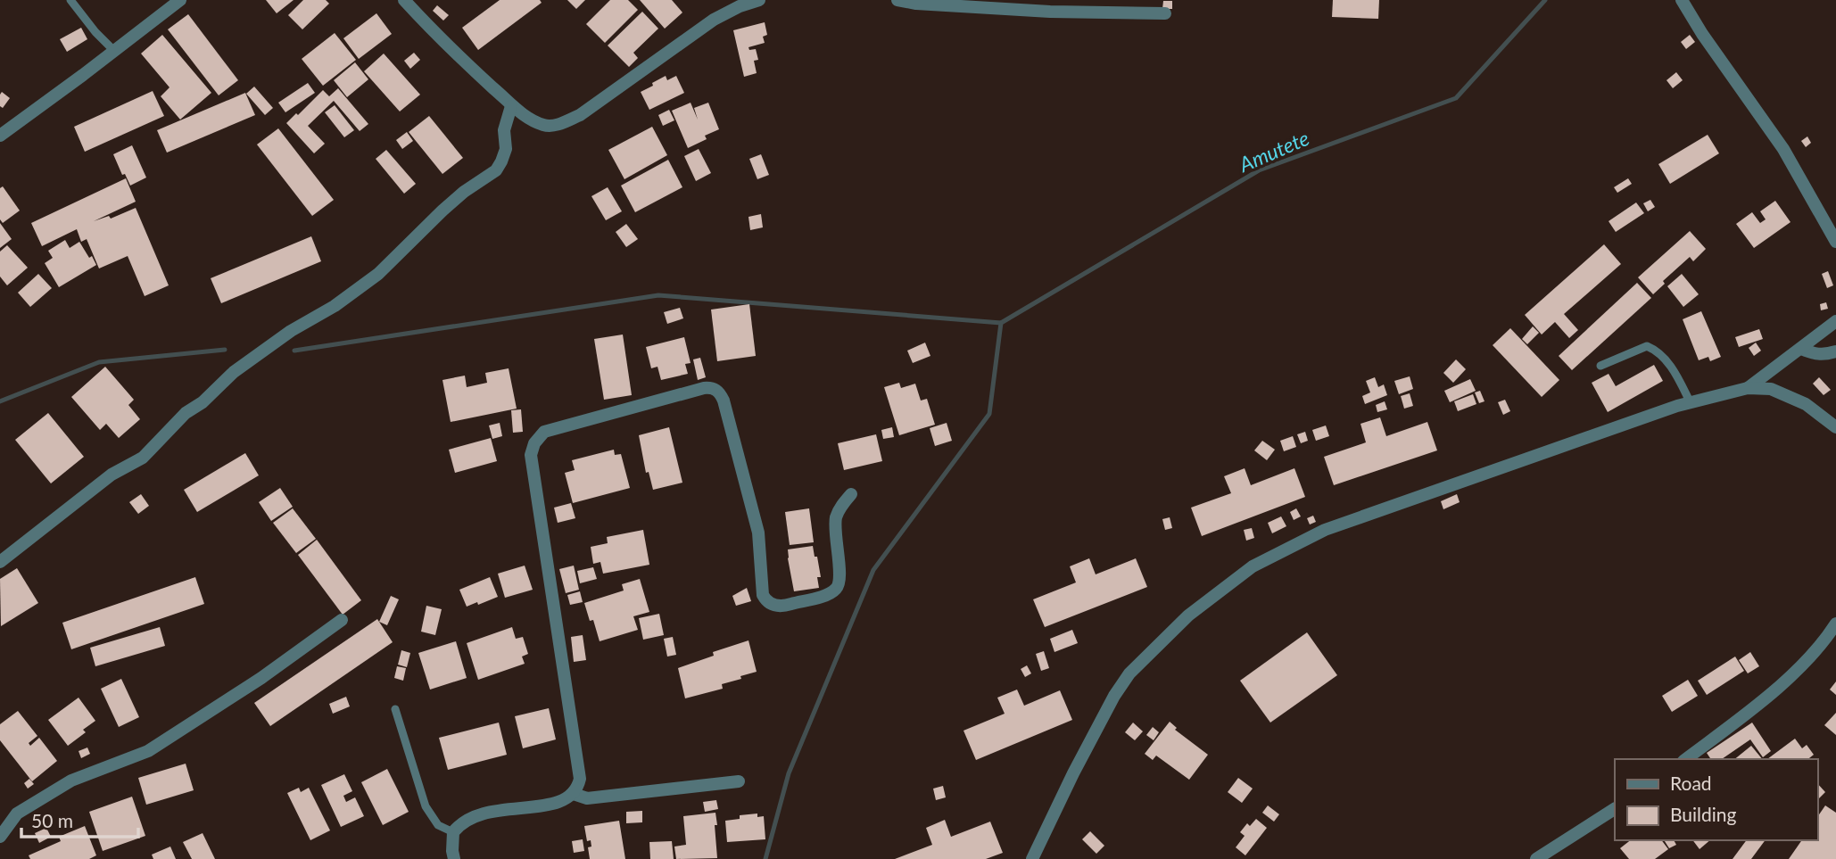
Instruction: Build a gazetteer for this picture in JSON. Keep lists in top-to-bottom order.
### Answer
{
  "water": ["Amutete"],
  "legend": ["Road", "Building"],
  "scale_bar": "50 m"
}
